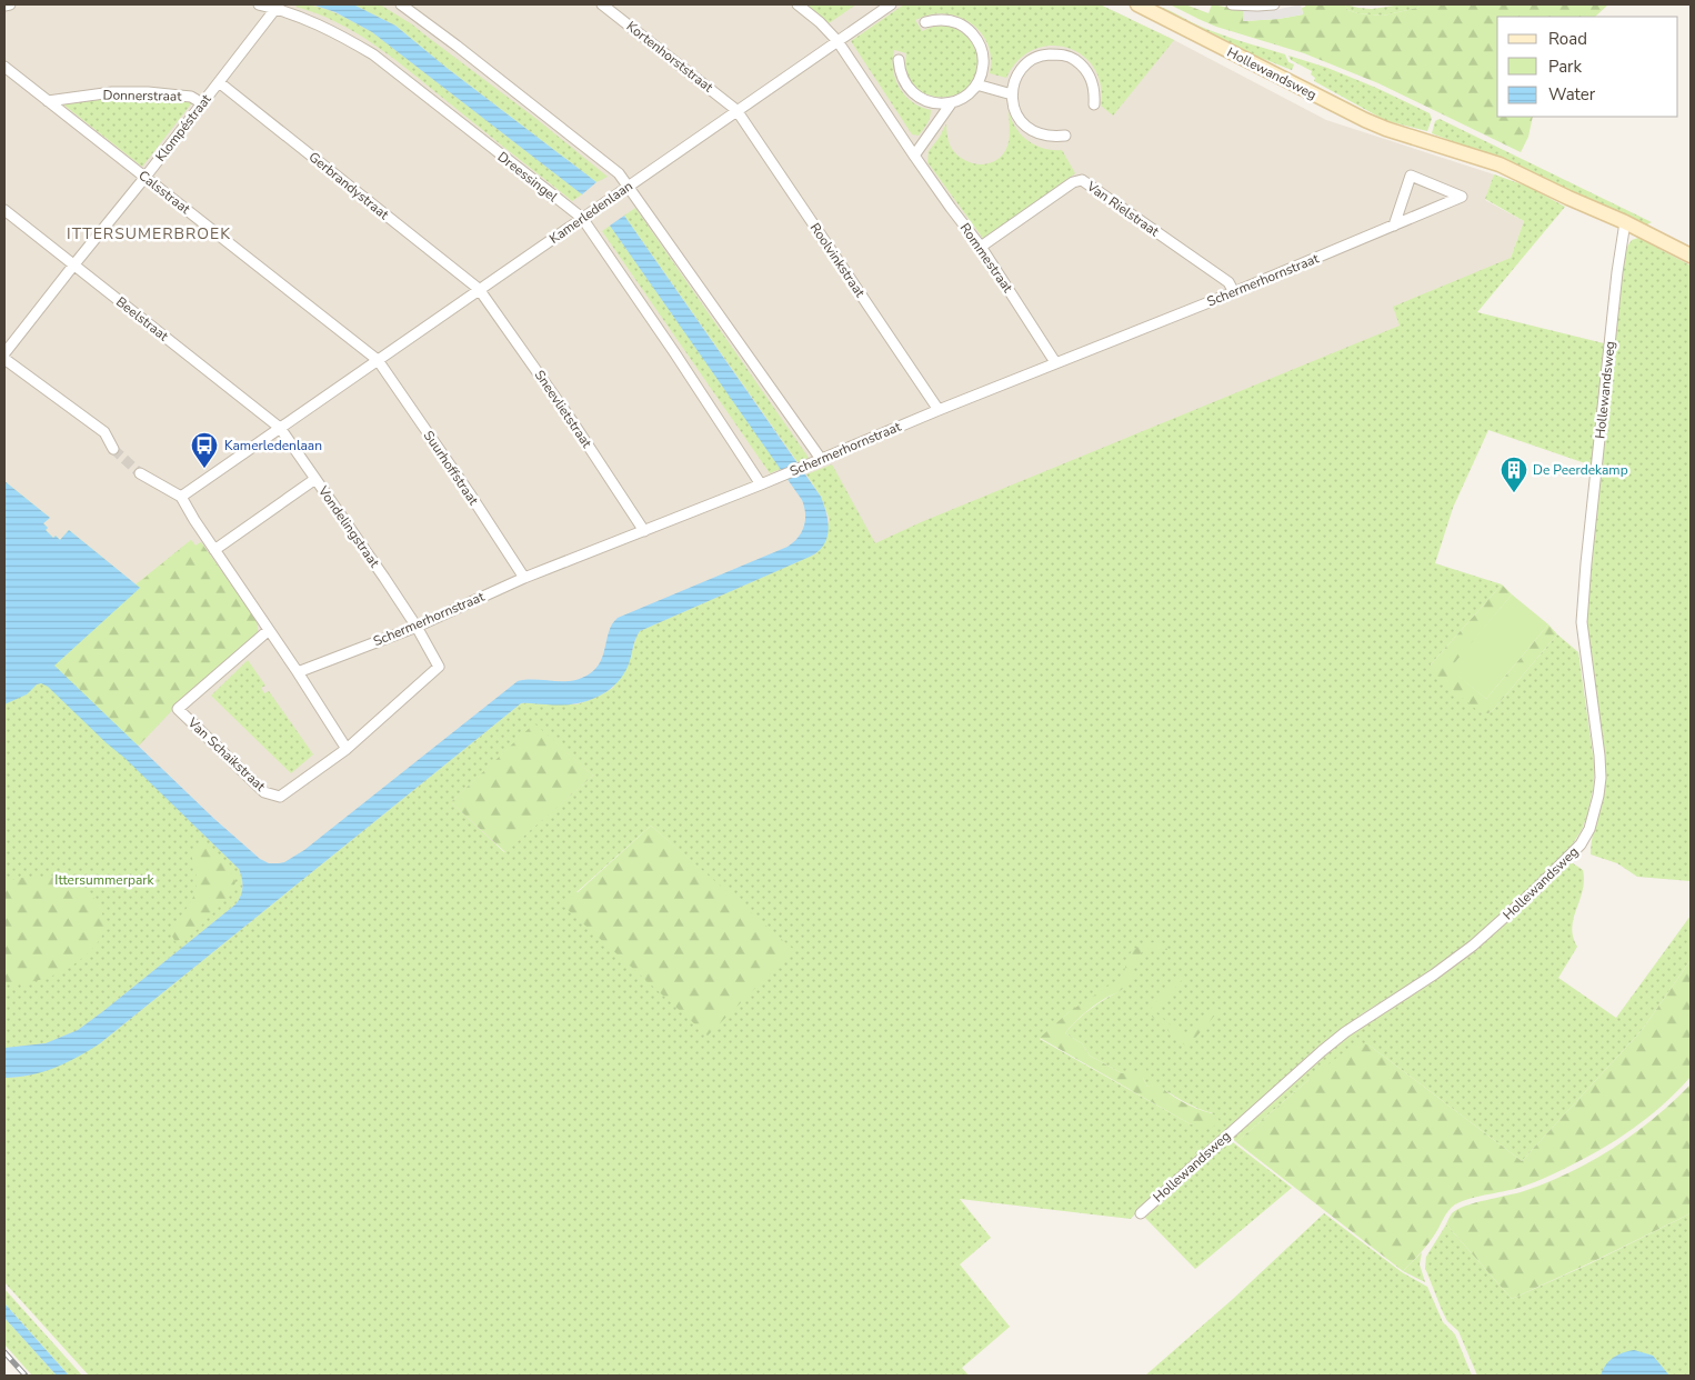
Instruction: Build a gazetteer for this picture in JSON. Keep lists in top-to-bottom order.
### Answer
{
  "streets": {
    "main road": ["Hollewandsweg"],
    "street": [
      "Kortenhorststraat",
      "Donnerstraat",
      "Klompéstraat",
      "Dreessingel",
      "Gerbrandystraat",
      "Calsstraat",
      "Van Rielstraat",
      "Kamerledenlaan",
      "Rommestraat",
      "Roolvinkstraat",
      "Schermerhornstraat",
      "Beelstraat",
      "Sneevlietstraat",
      "Suurhoffstraat",
      "Vondelingstraat",
      "Van Schaikstraat"
    ]
  },
  "crossings": [
    ["Kortenhorststraat", "Kamerledenlaan"],
    ["Kortenhorststraat", "Roolvinkstraat"],
    ["Donnerstraat", "Klompéstraat"],
    ["Donnerstraat", "Calsstraat"],
    ["Klompéstraat", "Dreessingel"],
    ["Klompéstraat", "Gerbrandystraat"],
    ["Klompéstraat", "Calsstraat"],
    ["Klompéstraat", "Beelstraat"],
    ["Dreessingel", "Kamerledenlaan"],
    ["Dreessingel", "Schermerhornstraat"],
    ["Gerbrandystraat", "Kamerledenlaan"],
    ["Gerbrandystraat", "Sneevlietstraat"],
    ["Calsstraat", "Kamerledenlaan"],
    ["Calsstraat", "Suurhoffstraat"],
    ["Van Rielstraat", "Rommestraat"],
    ["Van Rielstraat", "Schermerhornstraat"],
    ["Kamerledenlaan", "Rommestraat"],
    ["Kamerledenlaan", "Roolvinkstraat"],
    ["Kamerledenlaan", "Beelstraat"],
    ["Kamerledenlaan", "Sneevlietstraat"],
    ["Kamerledenlaan", "Suurhoffstraat"],
    ["Kamerledenlaan", "Vondelingstraat"],
    ["Rommestraat", "Schermerhornstraat"],
    ["Roolvinkstraat", "Schermerhornstraat"],
    ["Schermerhornstraat", "Sneevlietstraat"],
    ["Schermerhornstraat", "Suurhoffstraat"],
    ["Schermerhornstraat", "Vondelingstraat"],
    ["Schermerhornstraat", "Van Schaikstraat"],
    ["Beelstraat", "Vondelingstraat"],
    ["Vondelingstraat", "Van Schaikstraat"]
  ],
  "districts": ["ITTERSUMERBROEK"],
  "parks": ["Ittersummerpark"],
  "places": {
    "bus stop": ["Kamerledenlaan"],
    "building": ["De Peerdekamp"]
  },
  "legend": ["Road", "Park", "Water"]
}
